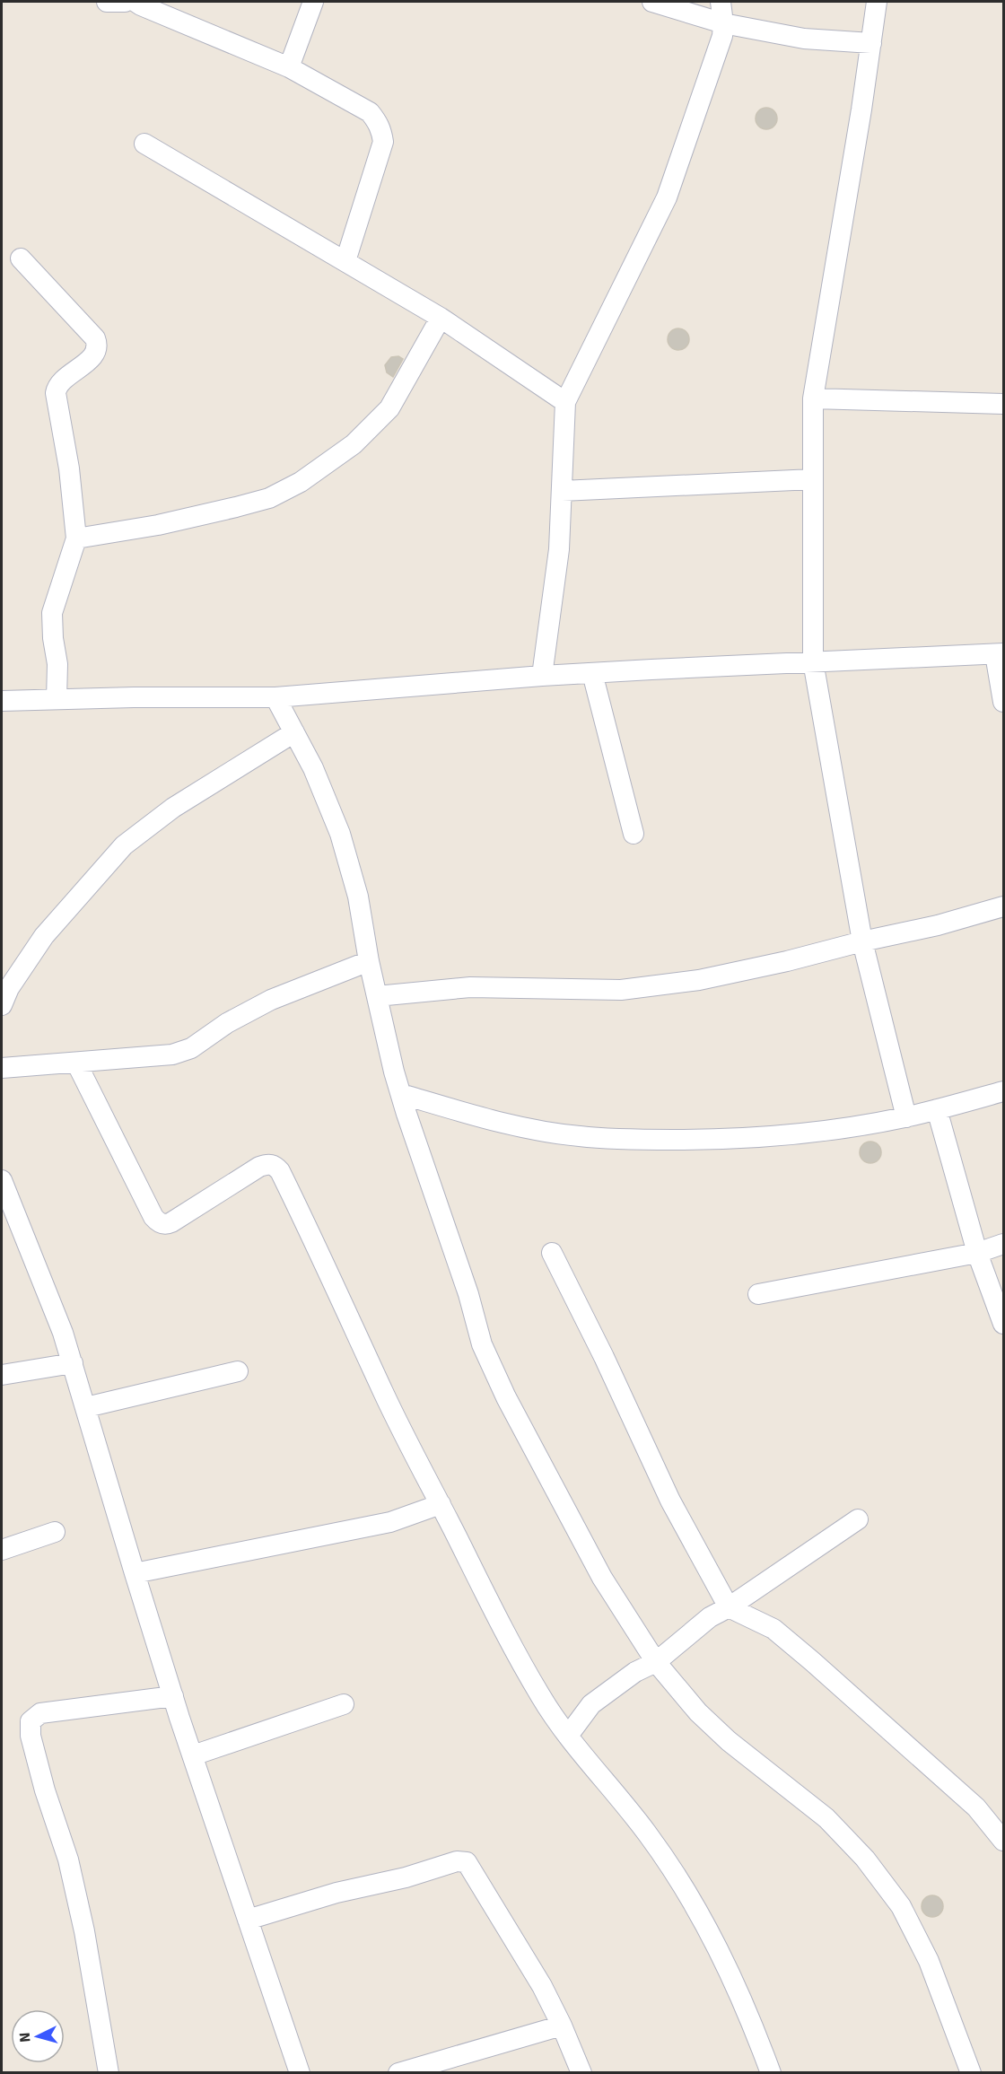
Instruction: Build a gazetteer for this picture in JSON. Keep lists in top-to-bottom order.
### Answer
{
  "north": "left"
}
